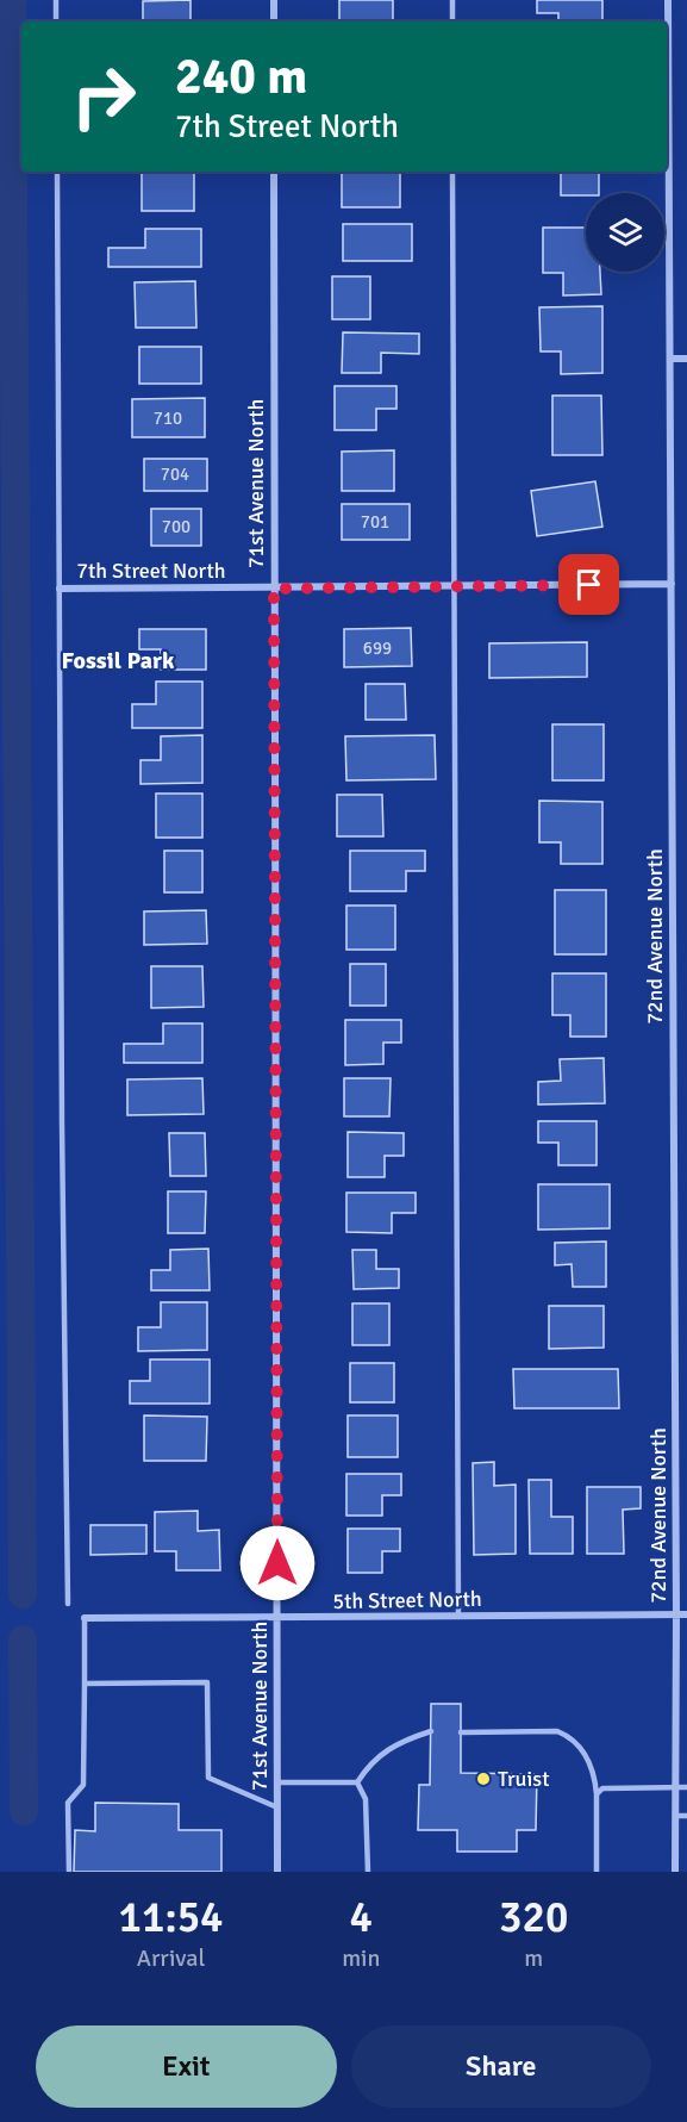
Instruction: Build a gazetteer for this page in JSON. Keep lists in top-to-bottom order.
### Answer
{
  "streets": {
    "street": [
      "71st Avenue North",
      "7th Street North",
      "72nd Avenue North",
      "5th Street North"
    ]
  },
  "crossings": [
    ["71st Avenue North", "7th Street North"],
    ["71st Avenue North", "5th Street North"],
    ["7th Street North", "72nd Avenue North"],
    ["72nd Avenue North", "5th Street North"]
  ],
  "districts": ["Fossil Park"],
  "places": ["Truist"],
  "house_numbers": [
    "710",
    "704",
    "701",
    "700",
    "699"
  ],
  "page": {
    "turn": ["240 m", "7th Street North"],
    "eta": [
      "11:54",
      "Arrival",
      "4",
      "min",
      "320",
      "m"
    ],
    "buttons": ["Exit", "Share"]
  }
}
